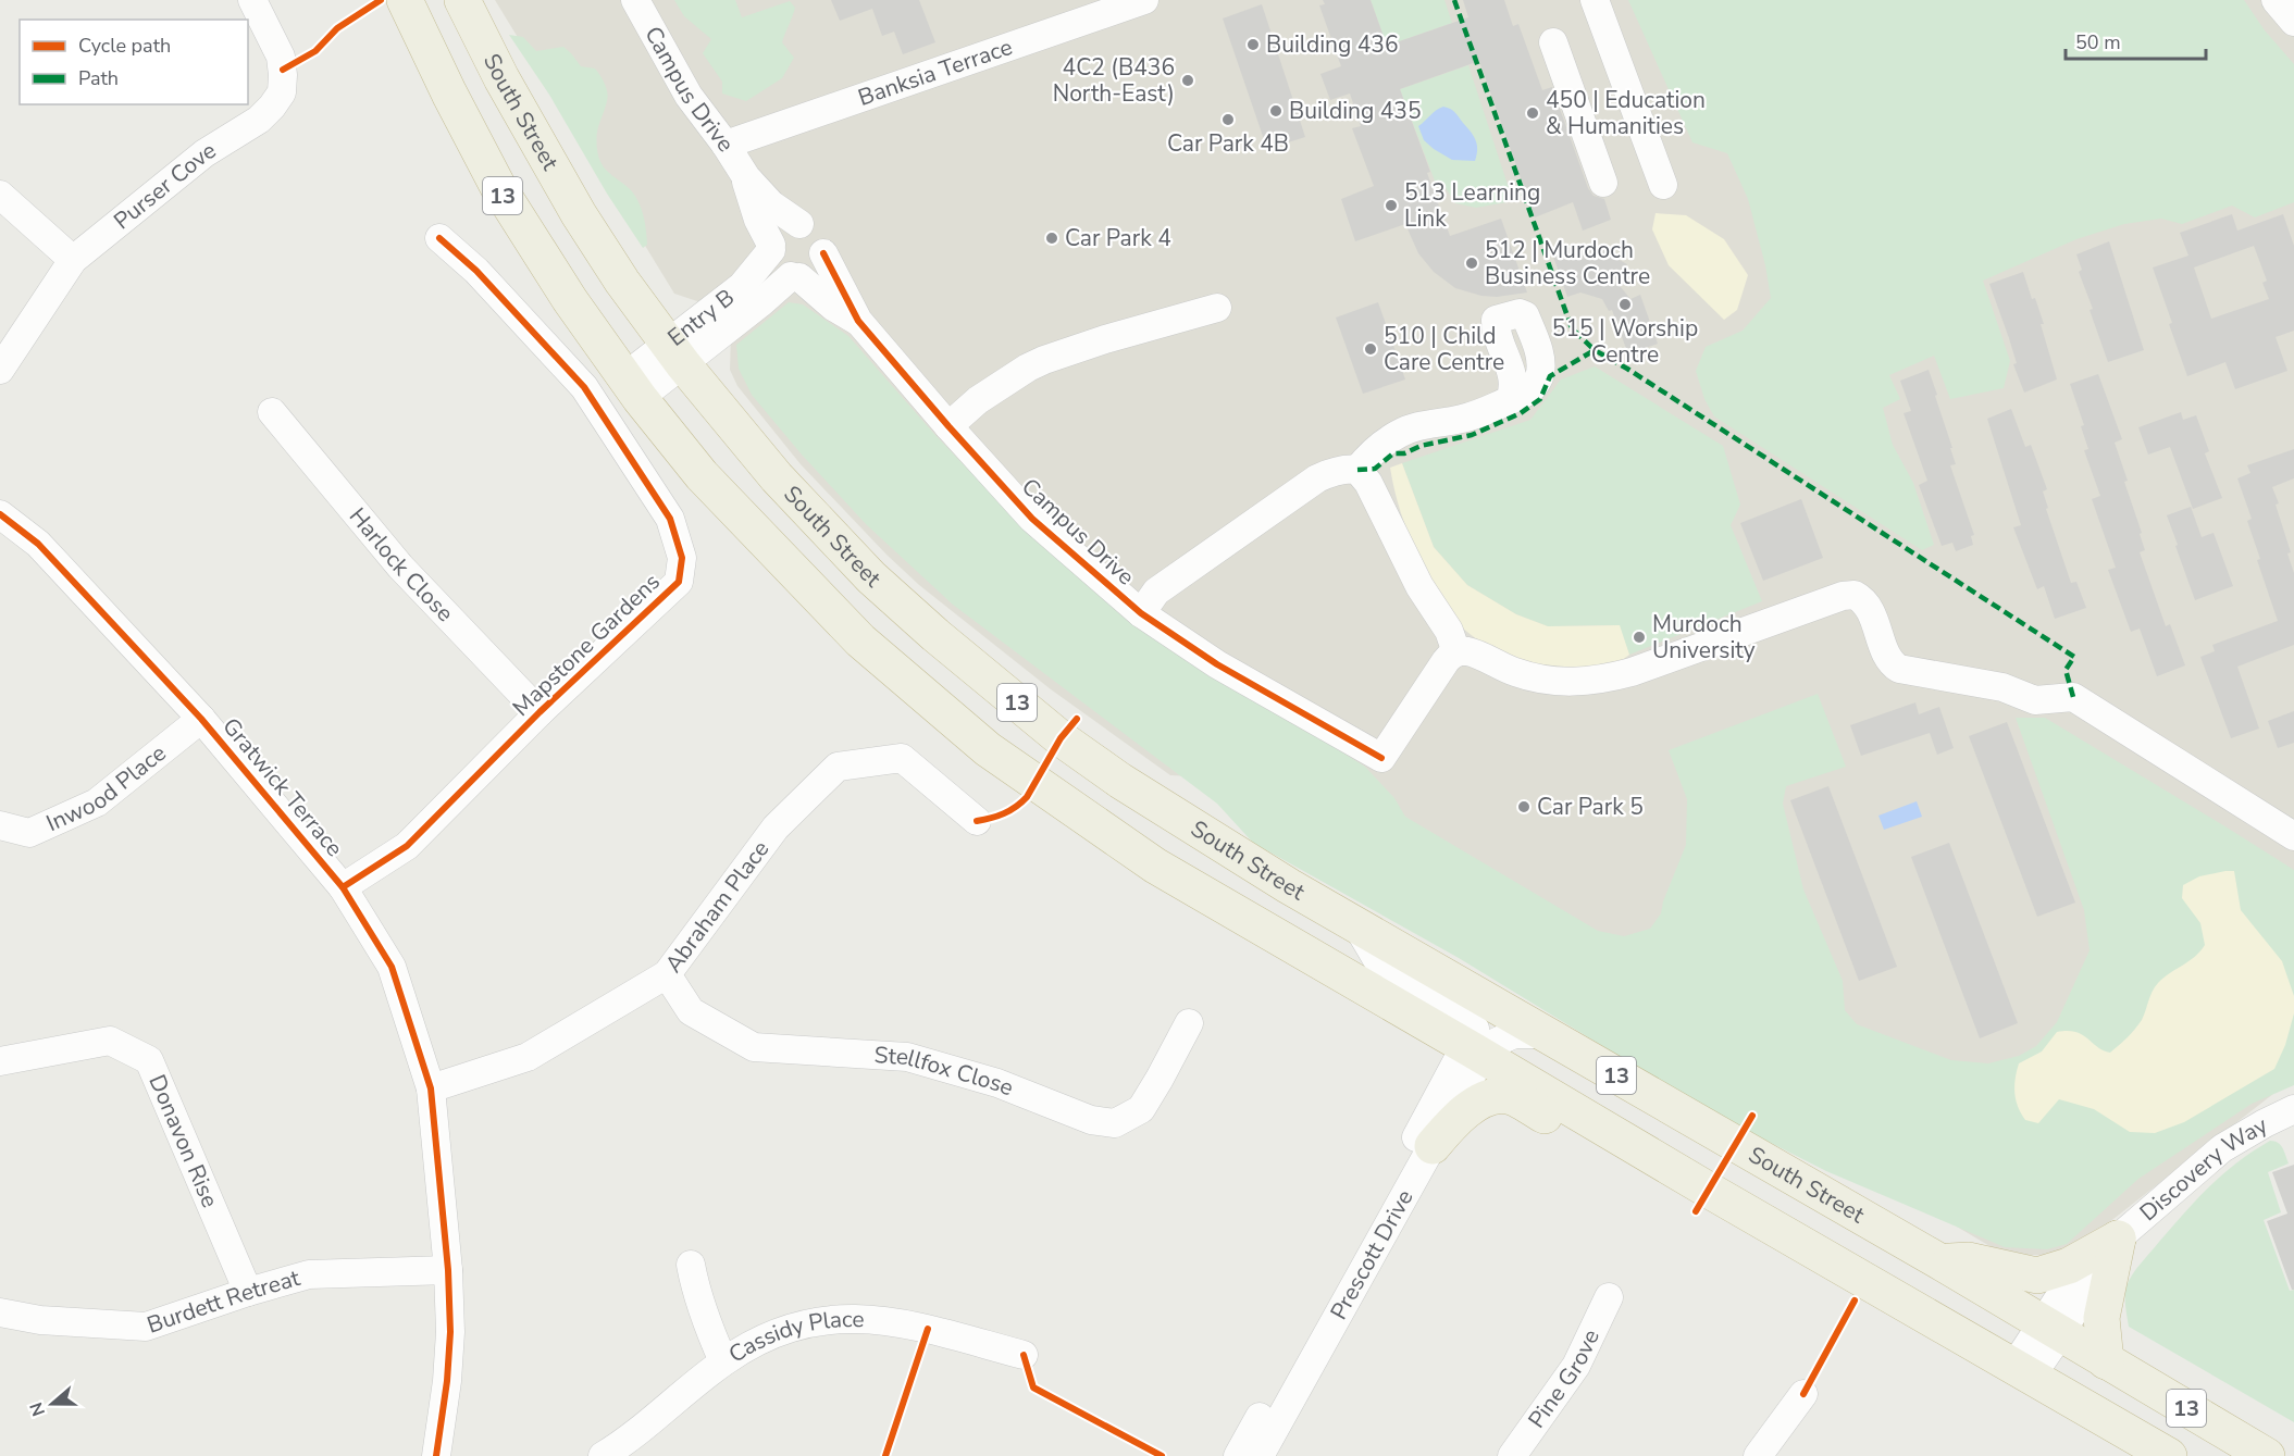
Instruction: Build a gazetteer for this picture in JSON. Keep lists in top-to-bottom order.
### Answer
{
  "streets": {
    "highway": ["South Street", "13"],
    "street": [
      "Banksia Terrace",
      "Campus Drive",
      "Purser Cove",
      "Entry B",
      "Harlock Close",
      "Mapstone Gardens",
      "Inwood Place",
      "Gratwick Terrace",
      "Abraham Place",
      "Stellfox Close",
      "Donavon Rise",
      "Discovery Way",
      "Prescott Drive",
      "Burdett Retreat",
      "Cassidy Place",
      "Pine Grove"
    ]
  },
  "crossings": [
    ["Banksia Terrace", "Campus Drive"],
    ["Campus Drive", "Entry B"],
    ["South Street", "Entry B"],
    ["South Street", "Discovery Way"],
    ["South Street", "Prescott Drive"],
    ["13", "Entry B"],
    ["13", "Discovery Way"],
    ["13", "Prescott Drive"],
    ["Harlock Close", "Mapstone Gardens"],
    ["Mapstone Gardens", "Gratwick Terrace"],
    ["Inwood Place", "Gratwick Terrace"],
    ["Gratwick Terrace", "Abraham Place"],
    ["Gratwick Terrace", "Burdett Retreat"],
    ["Abraham Place", "Stellfox Close"],
    ["Donavon Rise", "Burdett Retreat"]
  ],
  "places": [
    "Building 436",
    "4C2 (B436 North-East)",
    "Building 435",
    "450 | Education & Humanities",
    "Car Park 4B",
    "513 Learning Link",
    "Car Park 4",
    "512 | Murdoch Business Centre",
    "515 | Worship Centre",
    "510 | Child Care Centre",
    "Murdoch University",
    "Car Park 5"
  ],
  "legend": ["Cycle path", "Path"],
  "scale_bar": "50 m",
  "north": "left"
}
